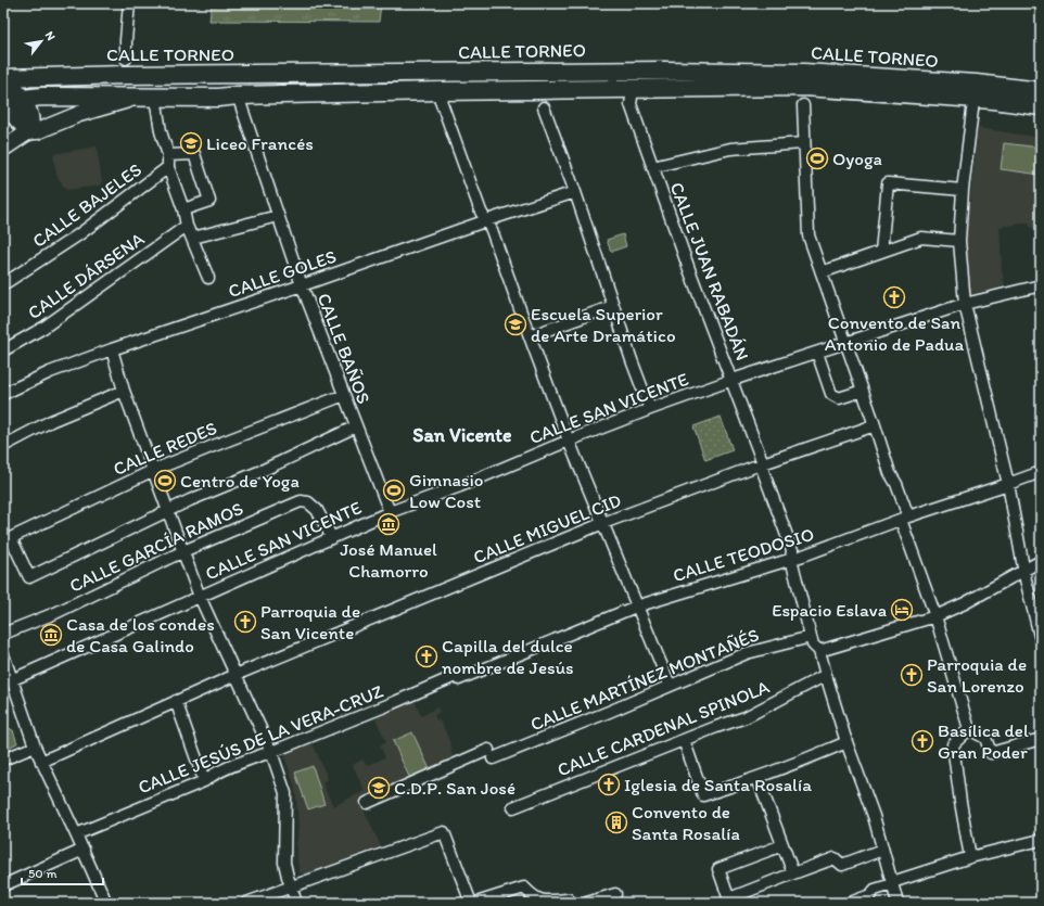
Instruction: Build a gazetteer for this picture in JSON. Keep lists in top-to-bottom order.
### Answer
{
  "streets": {
    "main road": ["CALLE TORNEO"],
    "street": [
      "CALLE BAJELES",
      "CALLE JUAN RABADÁN",
      "CALLE GOLES",
      "CALLE DÁRSENA",
      "CALLE BAÑOS",
      "CALLE SAN VICENTE",
      "CALLE REDES",
      "CALLE MIGUEL CID",
      "CALLE GARCÍA RAMOS",
      "CALLE TEODOSIO",
      "CALLE MARTÍNEZ MONTAÑÉS",
      "CALLE CARDENAL SPINOLA",
      "CALLE JESÚS DE LA VERA-CRUZ"
    ]
  },
  "crossings": [
    ["CALLE TORNEO", "CALLE JUAN RABADÁN"],
    ["CALLE TORNEO", "CALLE BAÑOS"],
    ["CALLE JUAN RABADÁN", "CALLE SAN VICENTE"],
    ["CALLE JUAN RABADÁN", "CALLE MIGUEL CID"],
    ["CALLE JUAN RABADÁN", "CALLE TEODOSIO"],
    ["CALLE JUAN RABADÁN", "CALLE MARTÍNEZ MONTAÑÉS"],
    ["CALLE JUAN RABADÁN", "CALLE CARDENAL SPINOLA"],
    ["CALLE GOLES", "CALLE BAÑOS"],
    ["CALLE BAÑOS", "CALLE SAN VICENTE"],
    ["CALLE BAÑOS", "CALLE REDES"],
    ["CALLE SAN VICENTE", "CALLE GARCÍA RAMOS"],
    ["CALLE TEODOSIO", "CALLE JESÚS DE LA VERA-CRUZ"]
  ],
  "districts": ["San Vicente"],
  "places": {
    "school or university": ["Liceo Francés", "Escuela Superior de Arte Dramático", "C.D.P. San José"],
    "sports": ["Oyoga", "Centro de Yoga", "Gimnasio Low Cost"],
    "church": [
      "Convento de San Antonio de Padua",
      "Parroquia de San Vicente",
      "Capilla del dulce nombre de Jesús",
      "Parroquia de San Lorenzo",
      "Basílica del Gran Poder",
      "Iglesia de Santa Rosalía"
    ],
    "museum": ["José Manuel Chamorro", "Casa de los condes de Casa Galindo"],
    "hotel": ["Espacio Eslava"],
    "building": ["Convento de Santa Rosalía"]
  },
  "scale_bar": "50 m",
  "north": "top right"
}
